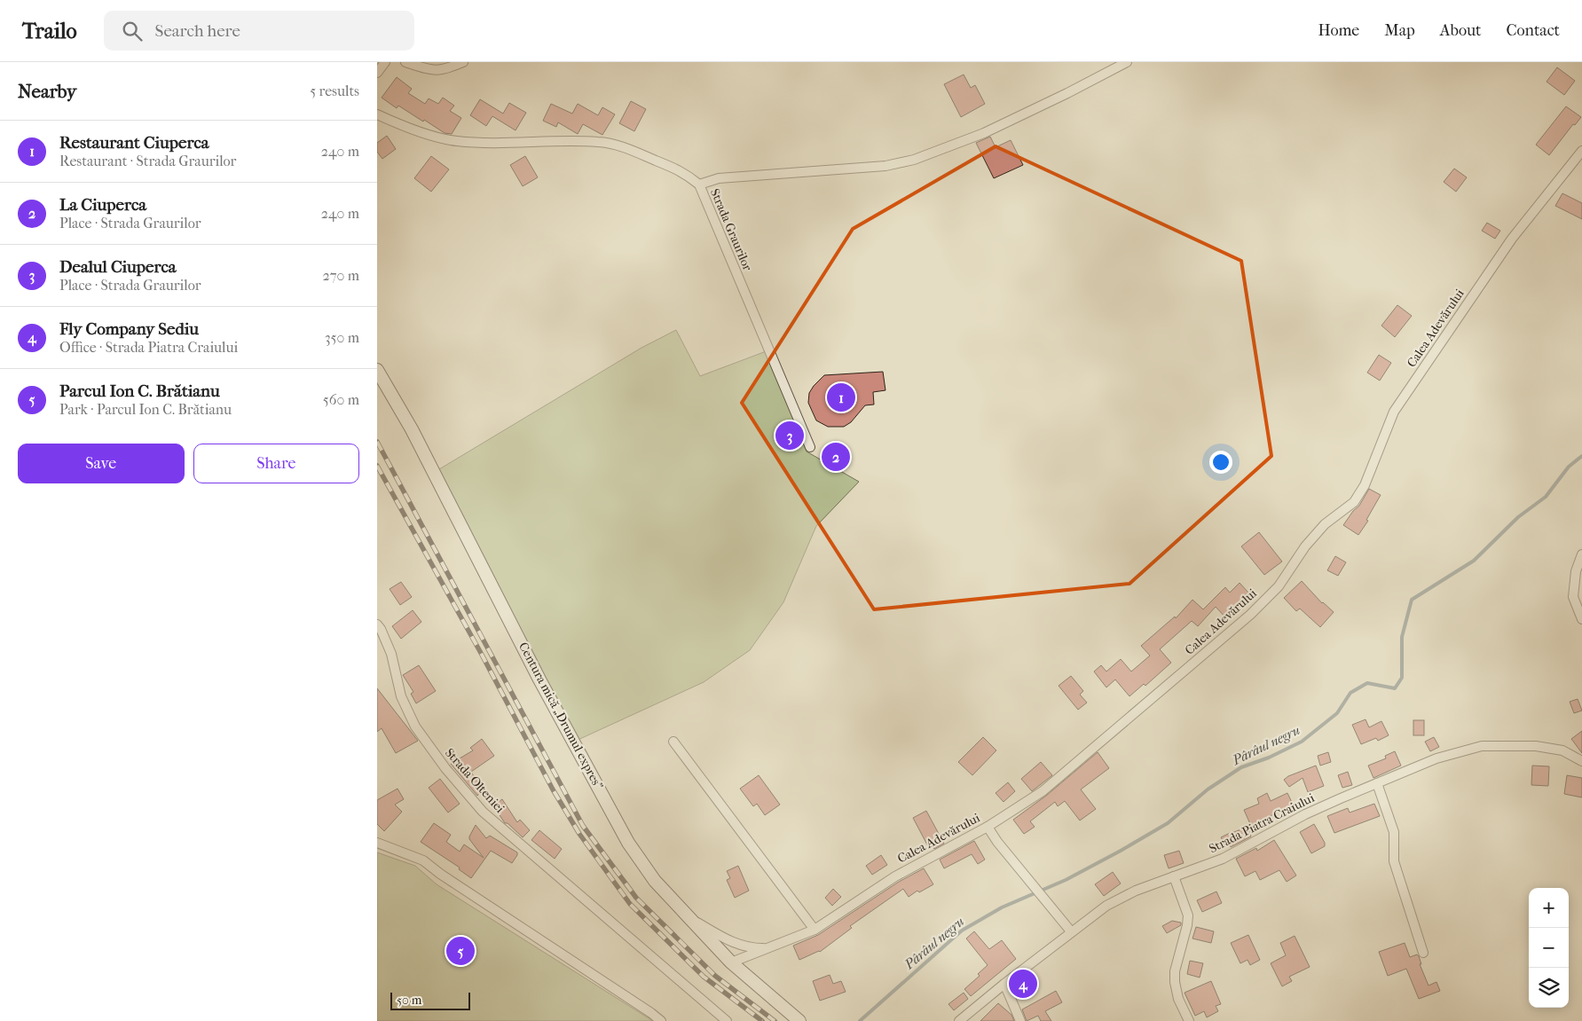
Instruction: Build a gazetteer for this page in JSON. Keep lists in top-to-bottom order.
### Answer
{
  "streets": {
    "main road": ["Centura mică „Drumul expres”"],
    "street": [
      "Strada Graurilor",
      "Calea Adevărului",
      "Strada Olteniei",
      "Strada Piatra Craiului"
    ]
  },
  "crossings": [
    ["Calea Adevărului", "Centura mică „Drumul expres”"]
  ],
  "water": ["Pârâul negru"],
  "scale_bar": "50 m",
  "page": {
    "header": "Trailo",
    "search": "Search here",
    "nav": [
      "Home",
      "Map",
      "About",
      "Contact"
    ],
    "heading": ["Nearby", "5 results"],
    "list": [
      {
        "mark": "1",
        "name": "Restaurant Ciuperca",
        "note": "Restaurant · Strada Graurilor",
        "value": "240 m"
      },
      {
        "mark": "2",
        "name": "La Ciuperca",
        "note": "Place · Strada Graurilor",
        "value": "240 m"
      },
      {
        "mark": "3",
        "name": "Dealul Ciuperca",
        "note": "Place · Strada Graurilor",
        "value": "270 m"
      },
      {
        "mark": "4",
        "name": "Fly Company Sediu",
        "note": "Office · Strada Piatra Craiului",
        "value": "350 m"
      },
      {
        "mark": "5",
        "name": "Parcul Ion C. Brătianu",
        "note": "Park · Parcul Ion C. Brătianu",
        "value": "560 m"
      }
    ],
    "pins": [
      "1",
      "3",
      "2",
      "5",
      "4"
    ],
    "buttons": ["Save", "Share"],
    "map_buttons": ["+", "−"],
    "scale": "50 m"
  }
}
